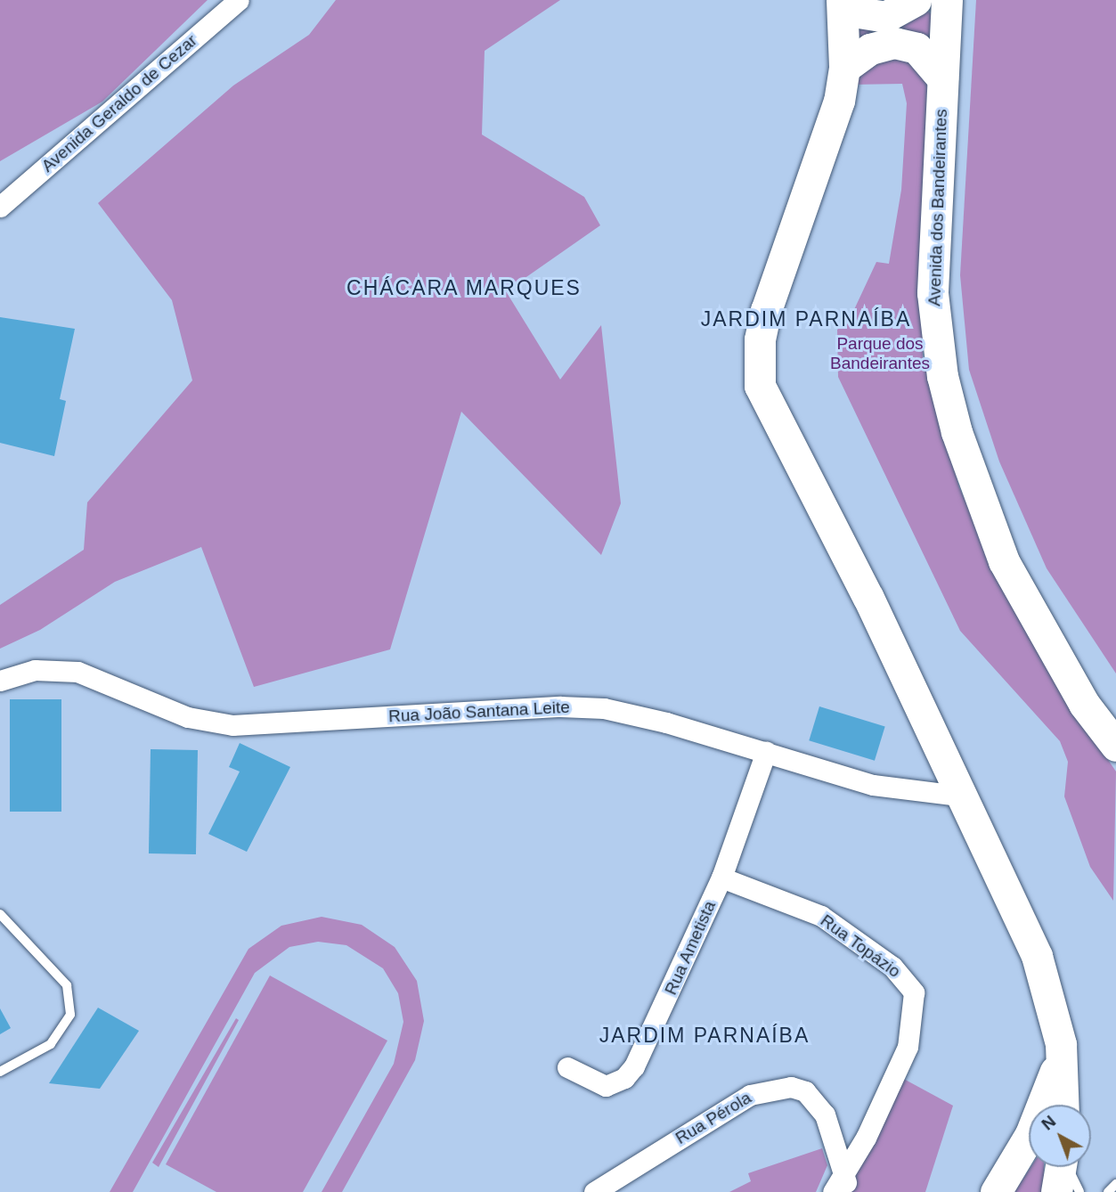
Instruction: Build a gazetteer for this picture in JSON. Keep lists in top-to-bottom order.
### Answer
{
  "streets": {
    "main road": ["Avenida dos Bandeirantes"],
    "street": [
      "Avenida Geraldo de Cezar",
      "Rua João Santana Leite",
      "Rua Topázio",
      "Rua Ametista",
      "Rua Pérola"
    ]
  },
  "crossings": [
    ["Rua João Santana Leite", "Rua Ametista"],
    ["Rua Topázio", "Rua Ametista"],
    ["Rua Topázio", "Rua Pérola"]
  ],
  "districts": ["CHÁCARA MARQUES", "JARDIM PARNAÍBA", "JARDIM PARNAÍBA"],
  "parks": ["Parque dos Bandeirantes"],
  "north": "top left"
}
